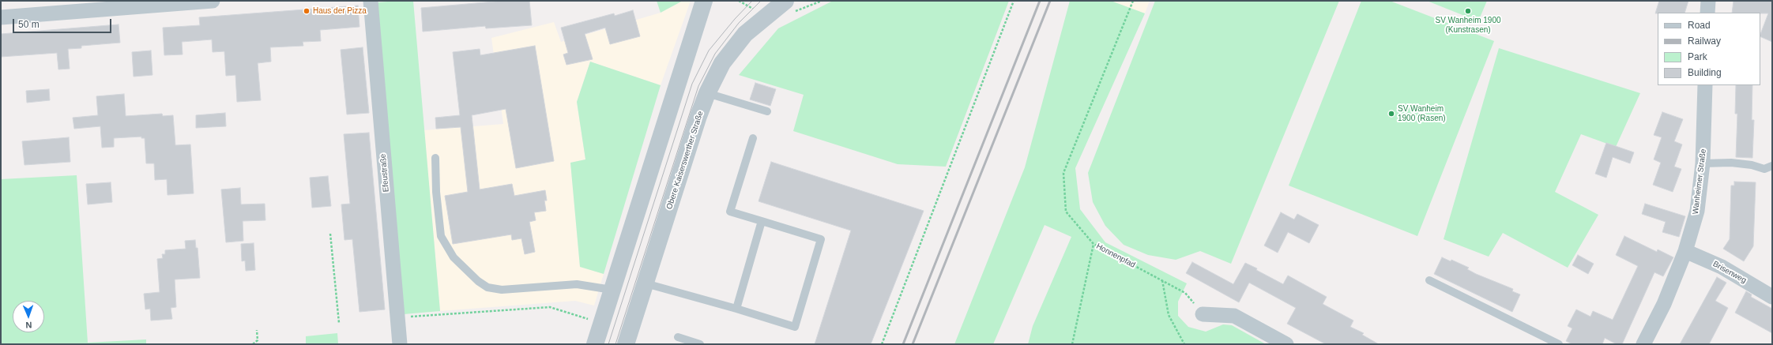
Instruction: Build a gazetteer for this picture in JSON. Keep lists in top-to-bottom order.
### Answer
{
  "streets": {
    "street": [
      "Obere Kaiserswerther Straße",
      "Efeustraße",
      "Wanheimer Straße",
      "Brisenweg"
    ],
    "path": ["Honnenpfad"]
  },
  "crossings": [
    ["Wanheimer Straße", "Brisenweg"]
  ],
  "places": ["Haus der Pizza", "SV Wanheim 1900 (Kunstrasen)", "SV Wanheim 1900 (Rasen)"],
  "legend": [
    "Road",
    "Railway",
    "Park",
    "Building"
  ],
  "scale_bar": "50 m",
  "north": "bottom"
}
